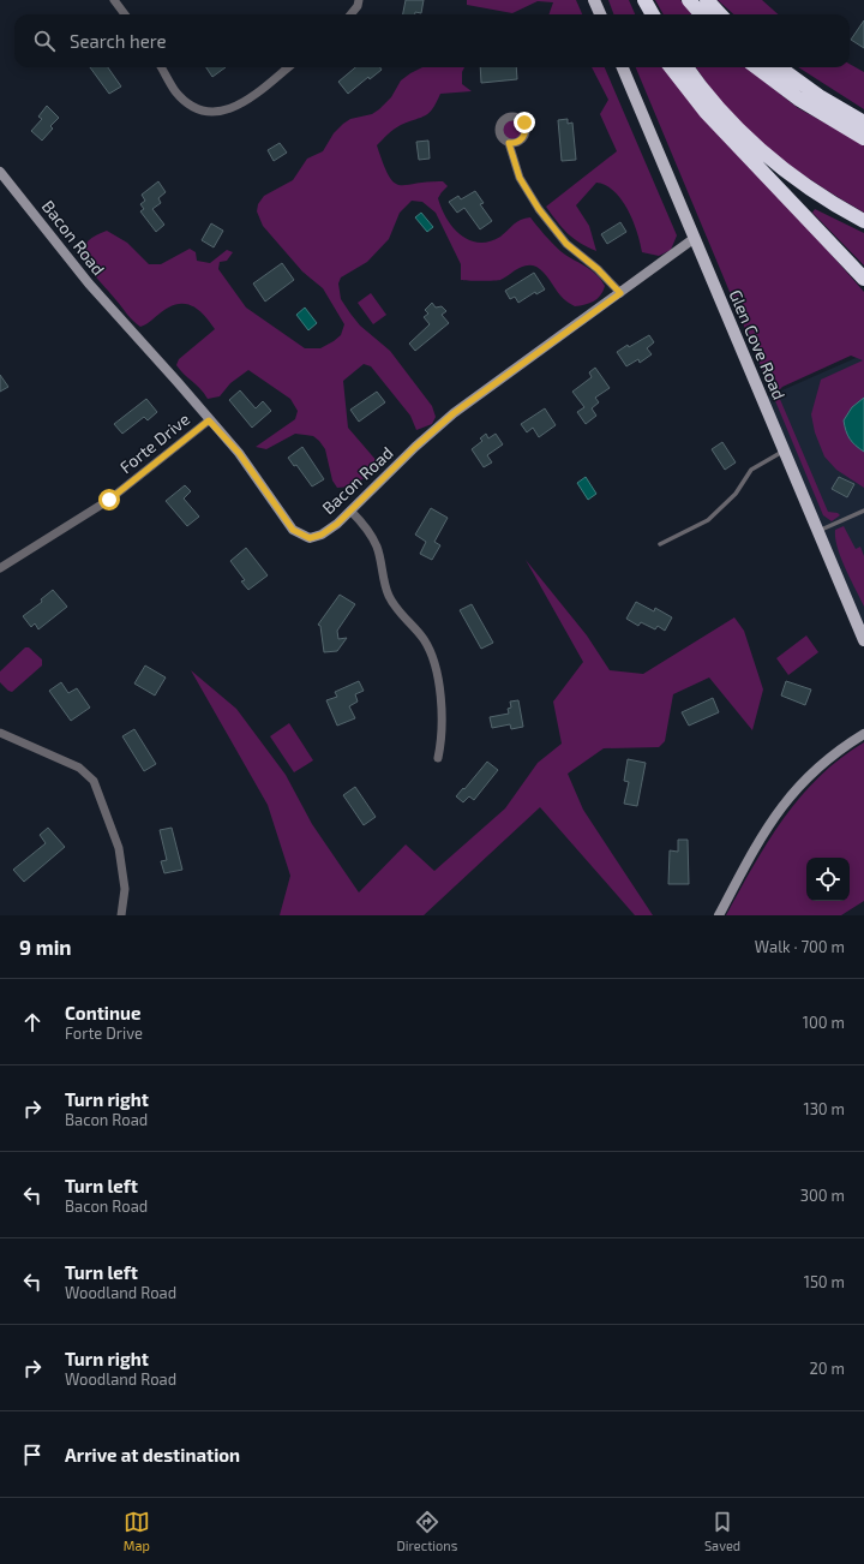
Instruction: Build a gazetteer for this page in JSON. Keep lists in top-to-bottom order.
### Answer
{
  "streets": {
    "main road": ["Glen Cove Road"],
    "street": ["Bacon Road", "Forte Drive"]
  },
  "crossings": [
    ["Bacon Road", "Glen Cove Road"],
    ["Bacon Road", "Forte Drive"]
  ],
  "page": {
    "search": "Search here",
    "heading": ["9 min", "Walk · 700 m"],
    "list": [
      ["Continue", "Forte Drive", "100 m"],
      ["Turn right", "Bacon Road", "130 m"],
      ["Turn left", "Bacon Road", "300 m"],
      ["Turn left", "Woodland Road", "150 m"],
      ["Turn right", "Woodland Road", "20 m"],
      "Arrive at destination"
    ],
    "nav": ["Map", "Directions", "Saved"]
  }
}
